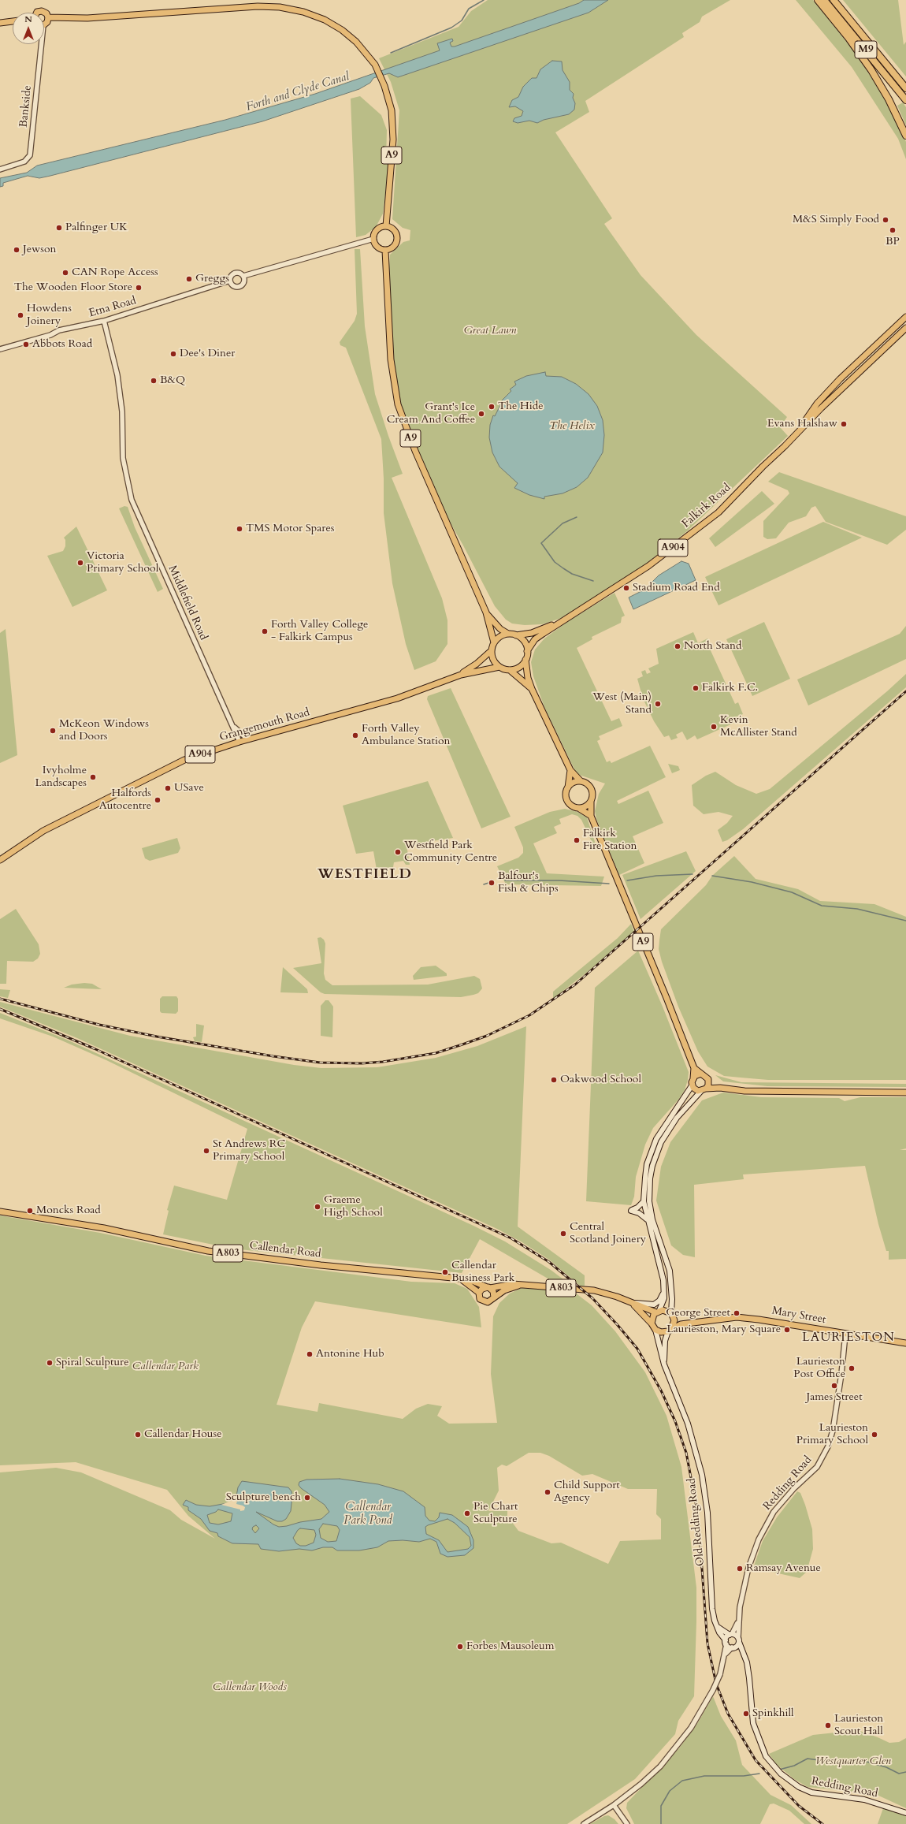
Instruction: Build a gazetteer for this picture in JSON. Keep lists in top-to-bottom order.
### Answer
{
  "streets": {
    "highway": ["M9"],
    "main road": [
      "A9",
      "Falkirk Road",
      "A904",
      "Grangemouth Road",
      "Callendar Road",
      "A803",
      "Mary Street",
      "Redding Road",
      "Old Redding Road"
    ],
    "street": ["Bankside", "Etna Road", "Middlefield Road"]
  },
  "crossings": [
    ["A9", "Falkirk Road"],
    ["A9", "Grangemouth Road"],
    ["Etna Road", "Middlefield Road"],
    ["Falkirk Road", "Grangemouth Road"],
    ["Middlefield Road", "Grangemouth Road"],
    ["Callendar Road", "A803"],
    ["A803", "Mary Street"],
    ["A803", "Old Redding Road"],
    ["Mary Street", "Redding Road"],
    ["Mary Street", "Old Redding Road"],
    ["Redding Road", "Old Redding Road"]
  ],
  "districts": ["WESTFIELD", "LAURIESTON"],
  "water": ["Forth and Clyde Canal", "Callendar Park Pond"],
  "parks": [
    "Great Lawn",
    "The Helix",
    "Callendar Park",
    "Callendar Woods",
    "Westquarter Glen"
  ],
  "places": [
    "M&S Simply Food",
    "Palfinger UK",
    "BP",
    "Jewson",
    "CAN Rope Access",
    "Greggs",
    "The Wooden Floor Store",
    "Howdens Joinery",
    "Abbots Road",
    "Dee's Diner",
    "B&Q",
    "The Hide",
    "Grant's Ice Cream And Coffee",
    "Evans Halshaw",
    "TMS Motor Spares",
    "Victoria Primary School",
    "Stadium Road End",
    "Forth Valley College - Falkirk Campus",
    "North Stand",
    "Falkirk F.C.",
    "West (Main) Stand",
    "Kevin McAllister Stand",
    "McKeon Windows and Doors",
    "Forth Valley Ambulance Station",
    "Ivyholme Landscapes",
    "USave",
    "Halfords Autocentre",
    "Falkirk Fire Station",
    "Westfield Park Community Centre",
    "Balfour's Fish & Chips",
    "Oakwood School",
    "St Andrews RC Primary School",
    "Graeme High School",
    "Moncks Road",
    "Central Scotland Joinery",
    "Callendar Business Park",
    "George Street",
    "Laurieston, Mary Square",
    "Antonine Hub",
    "Spiral Sculpture",
    "Laurieston Post Office",
    "James Street",
    "Callendar House",
    "Laurieston Primary School",
    "Child Support Agency",
    "Sculpture bench",
    "Pie Chart Sculpture",
    "Ramsay Avenue",
    "Forbes Mausoleum",
    "Spinkhill",
    "Laurieston Scout Hall"
  ],
  "north": "top"
}
